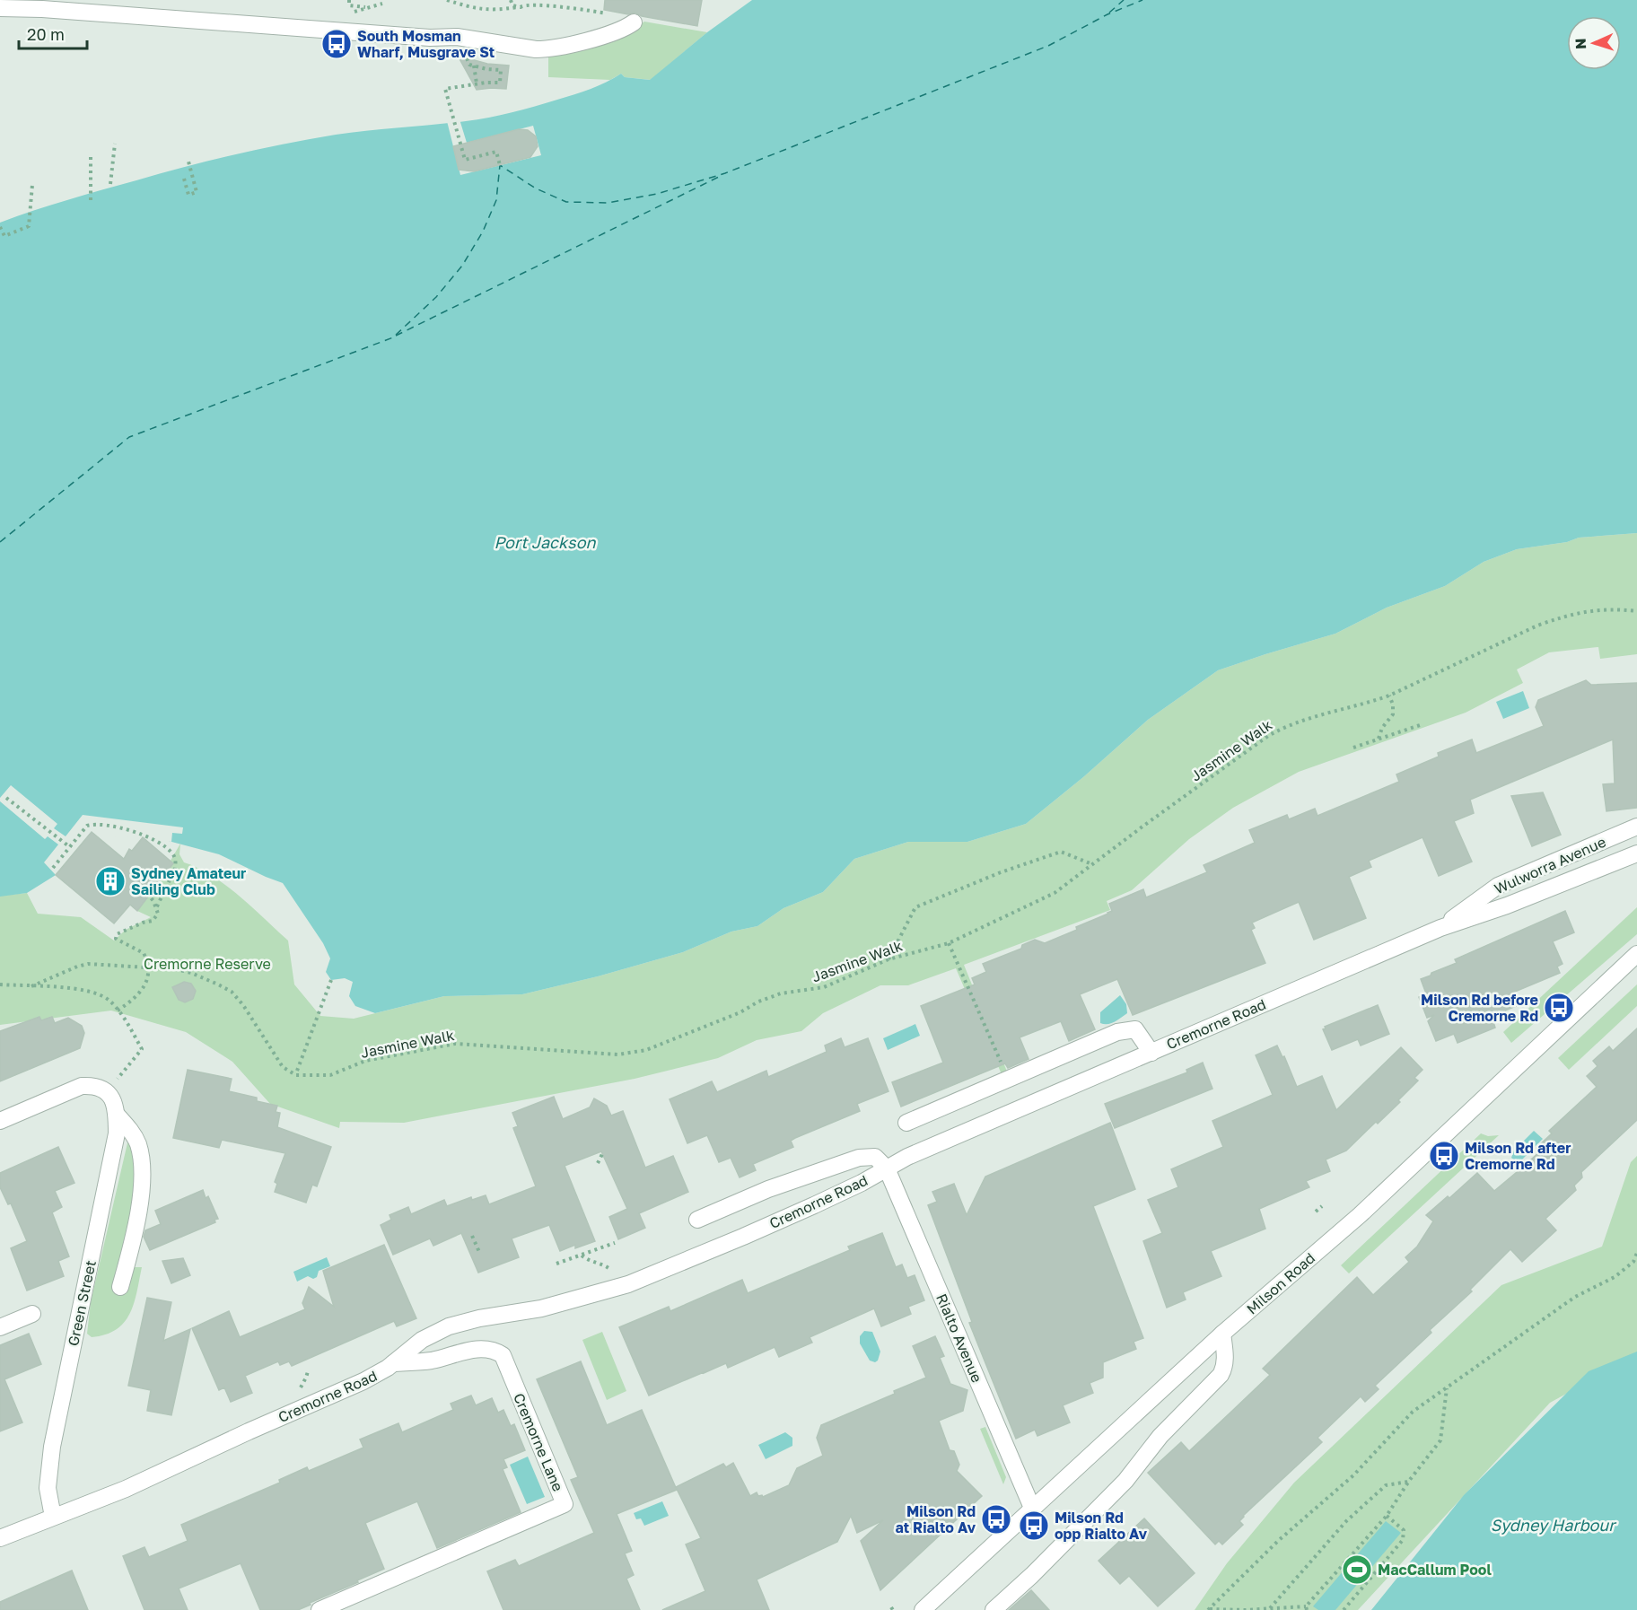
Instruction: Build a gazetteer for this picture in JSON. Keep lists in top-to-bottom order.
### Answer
{
  "streets": {
    "street": [
      "Wulworra Avenue",
      "Cremorne Road",
      "Milson Road",
      "Green Street",
      "Rialto Avenue",
      "Cremorne Lane"
    ],
    "path": ["Jasmine Walk"]
  },
  "crossings": [
    ["Wulworra Avenue", "Cremorne Road"],
    ["Cremorne Road", "Green Street"],
    ["Cremorne Road", "Rialto Avenue"],
    ["Cremorne Road", "Cremorne Lane"],
    ["Milson Road", "Rialto Avenue"]
  ],
  "water": ["Port Jackson", "Sydney Harbour"],
  "parks": ["Cremorne Reserve"],
  "places": {
    "bus stop": [
      "South Mosman Wharf, Musgrave St",
      "Milson Rd before Cremorne Rd",
      "Milson Rd after Cremorne Rd",
      "Milson Rd at Rialto Av",
      "Milson Rd opp Rialto Av"
    ],
    "building": ["Sydney Amateur Sailing Club"],
    "sports": ["MacCallum Pool"]
  },
  "scale_bar": "20 m",
  "north": "left"
}
